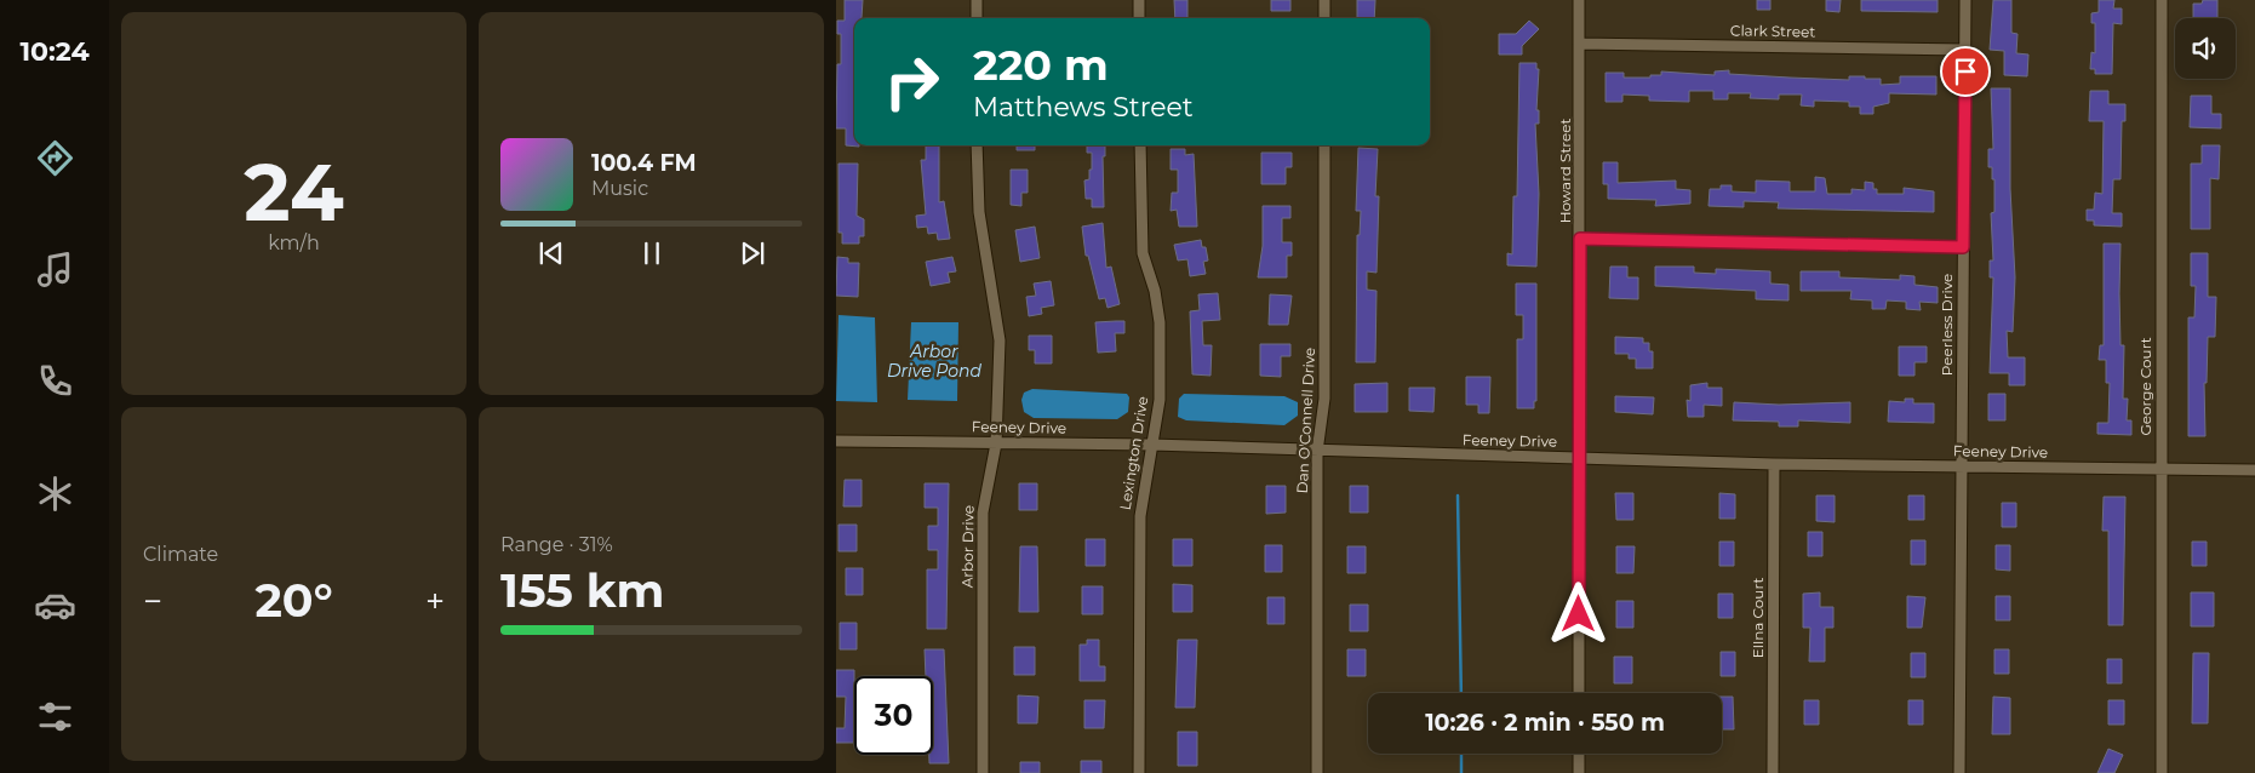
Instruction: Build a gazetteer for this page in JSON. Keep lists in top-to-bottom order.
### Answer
{
  "streets": {
    "street": [
      "Clark Street",
      "Howard Street",
      "Peerless Drive",
      "George Court",
      "Dan O'Connell Drive",
      "Feeney Drive",
      "Lexington Drive",
      "Arbor Drive",
      "Ellna Court"
    ]
  },
  "crossings": [
    ["Clark Street", "Howard Street"],
    ["Clark Street", "Peerless Drive"],
    ["Howard Street", "Feeney Drive"],
    ["Peerless Drive", "Feeney Drive"],
    ["George Court", "Feeney Drive"],
    ["Dan O'Connell Drive", "Feeney Drive"],
    ["Feeney Drive", "Lexington Drive"],
    ["Feeney Drive", "Arbor Drive"],
    ["Feeney Drive", "Ellna Court"]
  ],
  "water": ["Arbor Drive Pond"],
  "page": {
    "tabs": "10:24",
    "tile": [
      ["24", "km/h"],
      "Climate",
      ["Range · 31%", "155 km"]
    ],
    "turn": ["220 m", "Matthews Street"],
    "song": ["100.4 FM", "Music"],
    "heat": ["−", "20°", "+"],
    "limit": "30",
    "trip": "10:26 · 2 min · 550 m"
  }
}
